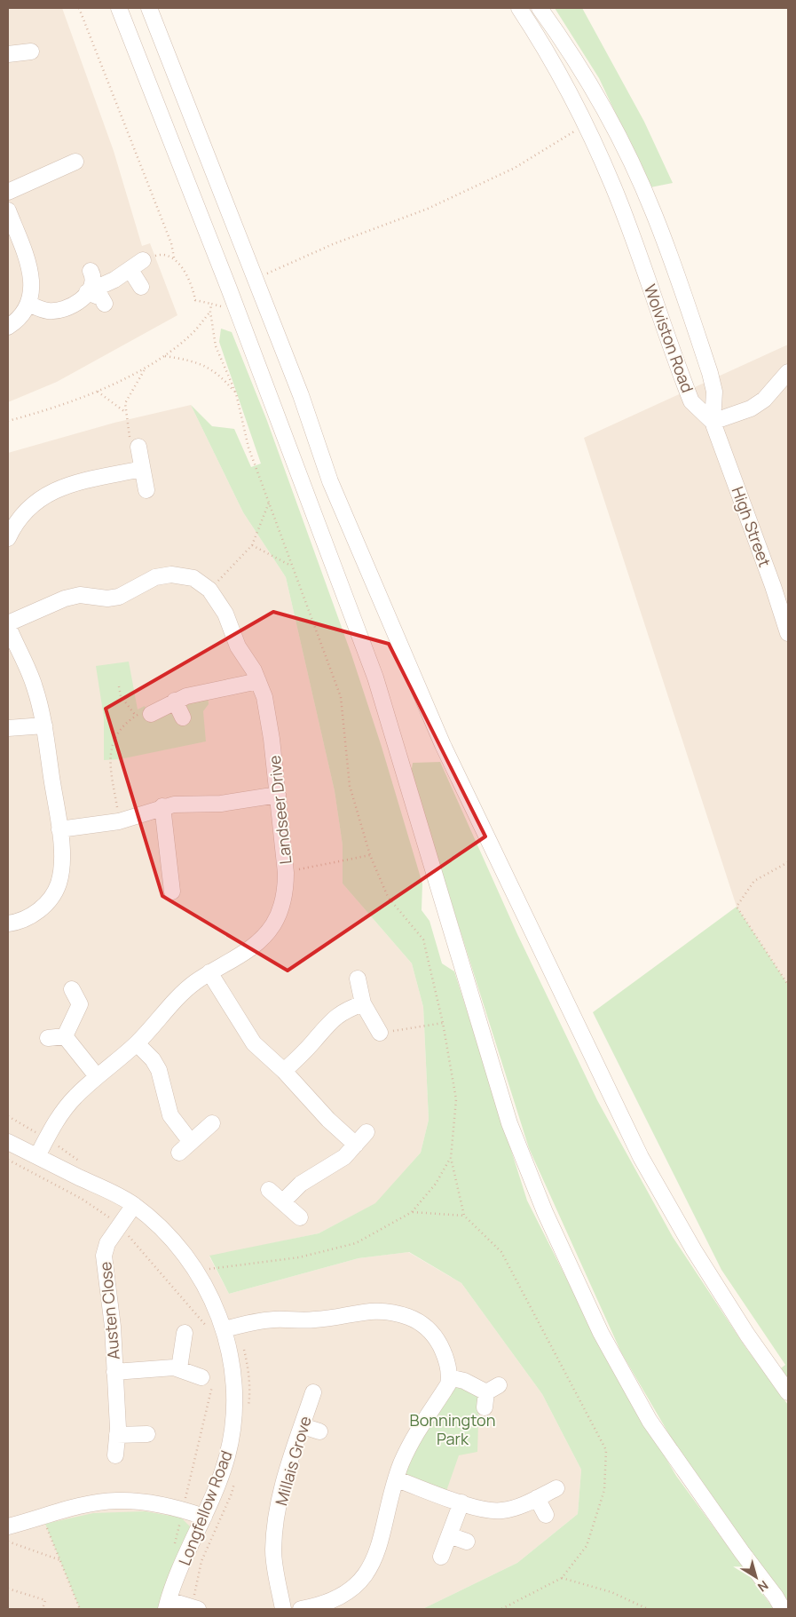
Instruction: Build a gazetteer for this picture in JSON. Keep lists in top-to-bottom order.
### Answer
{
  "streets": {
    "street": [
      "Wolviston Road",
      "High Street",
      "Landseer Drive",
      "Austen Close",
      "Millais Grove",
      "Longfellow Road"
    ]
  },
  "crossings": [
    ["Wolviston Road", "High Street"],
    ["Landseer Drive", "Longfellow Road"],
    ["Austen Close", "Longfellow Road"]
  ],
  "parks": ["Bonnington Park"],
  "north": "bottom right"
}
